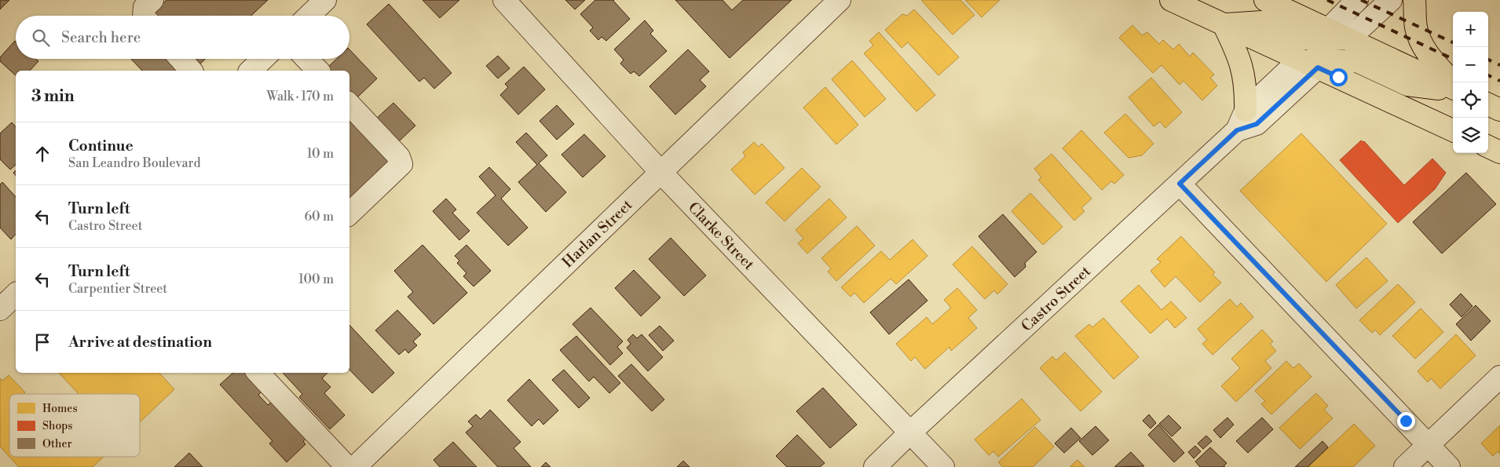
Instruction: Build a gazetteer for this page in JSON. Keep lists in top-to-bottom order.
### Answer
{
  "streets": {
    "street": ["Harlan Street", "Clarke Street", "Castro Street"]
  },
  "crossings": [
    ["Harlan Street", "Clarke Street"],
    ["Clarke Street", "Castro Street"]
  ],
  "legend": ["Homes", "Shops", "Other"],
  "page": {
    "map_buttons": ["+", "−"],
    "search": "Search here",
    "heading": ["3 min", "Walk · 170 m"],
    "list": [
      ["Continue", "San Leandro Boulevard", "10 m"],
      ["Turn left", "Castro Street", "60 m"],
      ["Turn left", "Carpentier Street", "100 m"],
      "Arrive at destination"
    ]
  }
}
